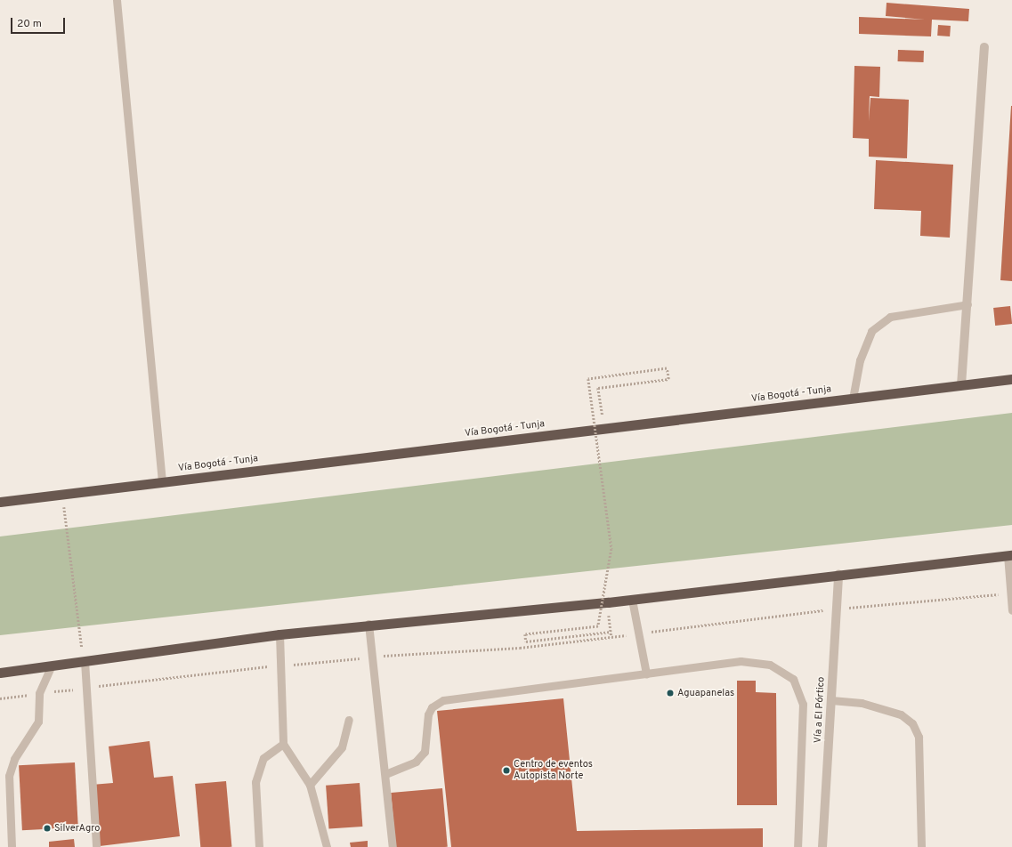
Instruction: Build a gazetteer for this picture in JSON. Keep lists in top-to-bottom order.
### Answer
{
  "streets": {
    "highway": ["Vía Bogotá - Tunja"],
    "street": ["Vía a El Pórtico"]
  },
  "places": ["Aguapanelas", "Centro de eventos Autopista Norte", "SilverAgro"],
  "scale_bar": "20 m"
}
